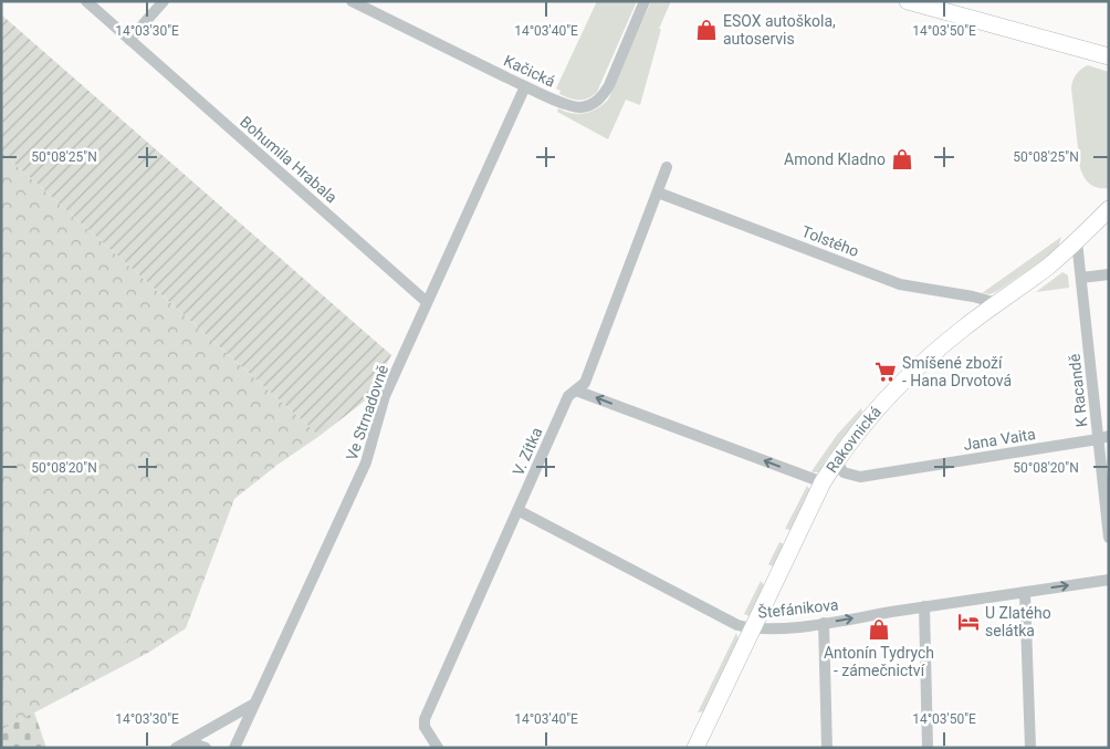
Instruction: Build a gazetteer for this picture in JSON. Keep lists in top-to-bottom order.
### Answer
{
  "streets": {
    "main road": ["Rakovnická"],
    "street": [
      "Kačická",
      "Bohumila Hrabala",
      "Tolstého",
      "K Racandě",
      "Ve Strnadovně",
      "Jana Vaita",
      "V. Zítka",
      "Štefánikova"
    ]
  },
  "crossings": [
    ["Kačická", "Ve Strnadovně"],
    ["Bohumila Hrabala", "Ve Strnadovně"],
    ["Tolstého", "Rakovnická"],
    ["Tolstého", "V. Zítka"],
    ["K Racandě", "Jana Vaita"],
    ["K Racandě", "Rakovnická"],
    ["Jana Vaita", "Rakovnická"],
    ["Rakovnická", "Štefánikova"],
    ["V. Zítka", "Štefánikova"]
  ],
  "places": {
    "shop": ["ESOX autoškola, autoservis", "Amond Kladno", "Antonín Tydrych - zámečnictví"],
    "supermarket": ["Smíšené zboží - Hana Drvotová"],
    "hotel": ["U Zlatého selátka"]
  },
  "coordinates": [
    "14°03'30\"E",
    "14°03'40\"E",
    "14°03'50\"E",
    "50°08'25\"N",
    "50°08'20\"N"
  ]
}
